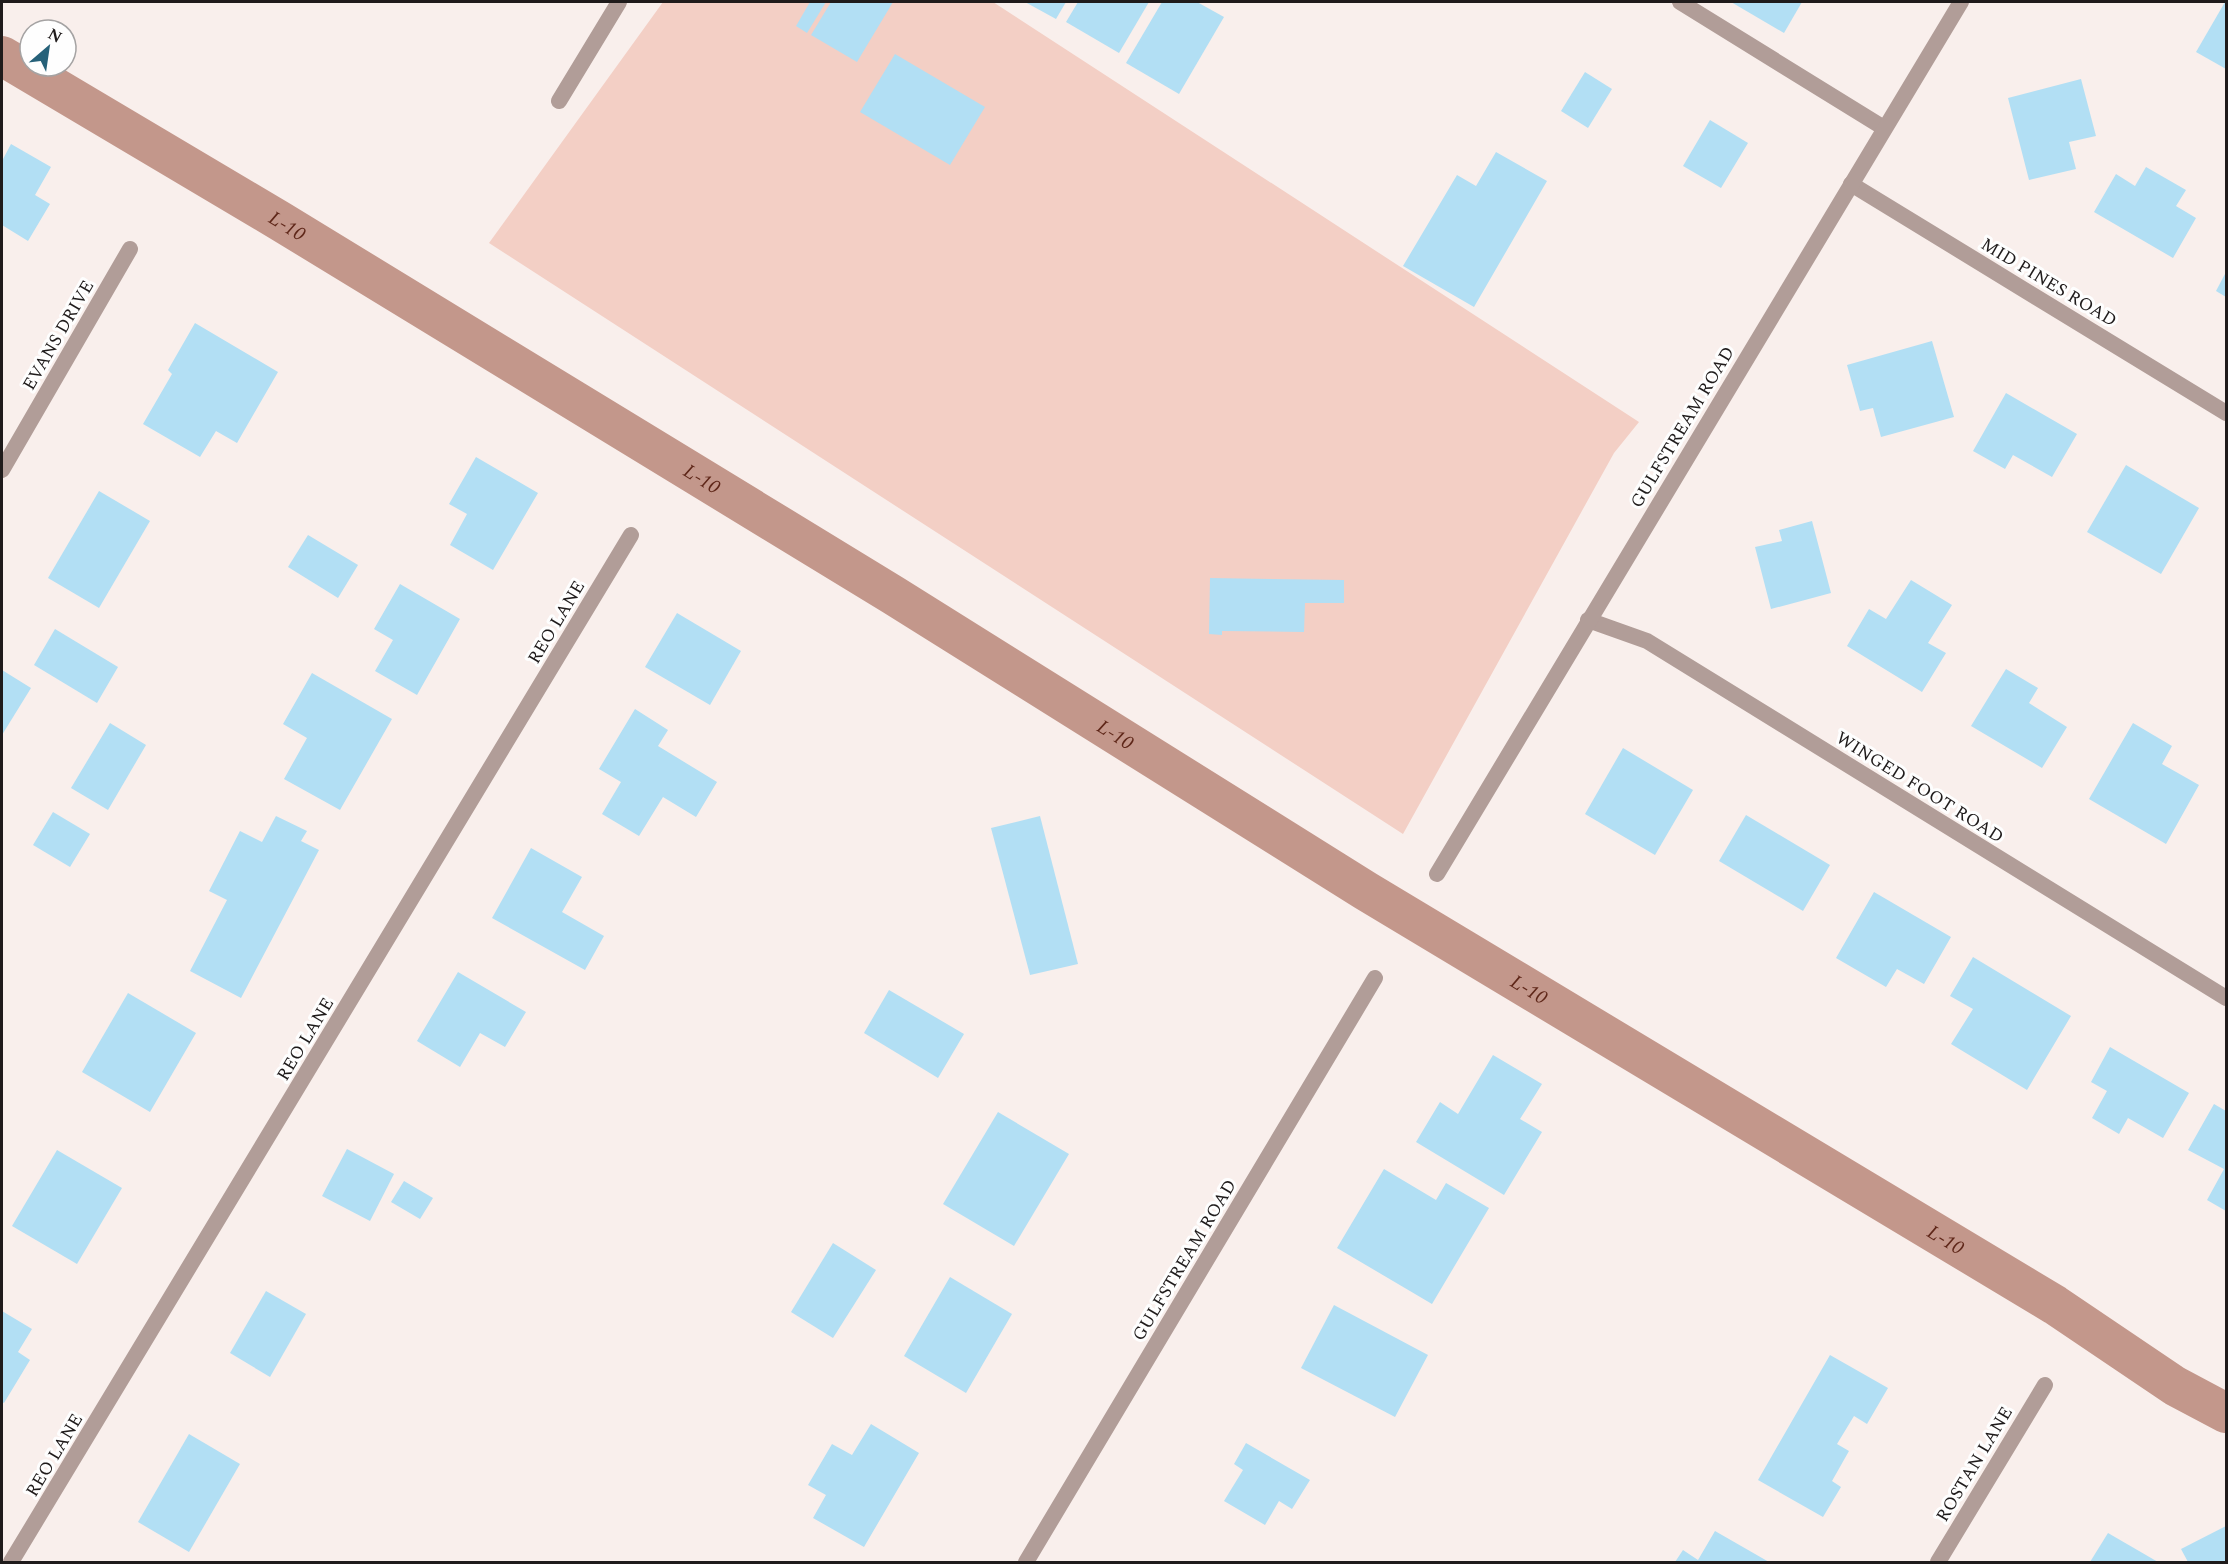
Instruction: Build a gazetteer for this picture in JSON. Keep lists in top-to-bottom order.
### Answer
{
  "streets": {
    "street": [
      "MID PINES ROAD",
      "EVANS DRIVE",
      "GULFSTREAM ROAD",
      "REO LANE",
      "WINGED FOOT ROAD",
      "ROSTAN LANE"
    ]
  },
  "crossings": [
    ["MID PINES ROAD", "GULFSTREAM ROAD"],
    ["GULFSTREAM ROAD", "WINGED FOOT ROAD"]
  ],
  "water": ["L-10"],
  "north": "top right"
}
